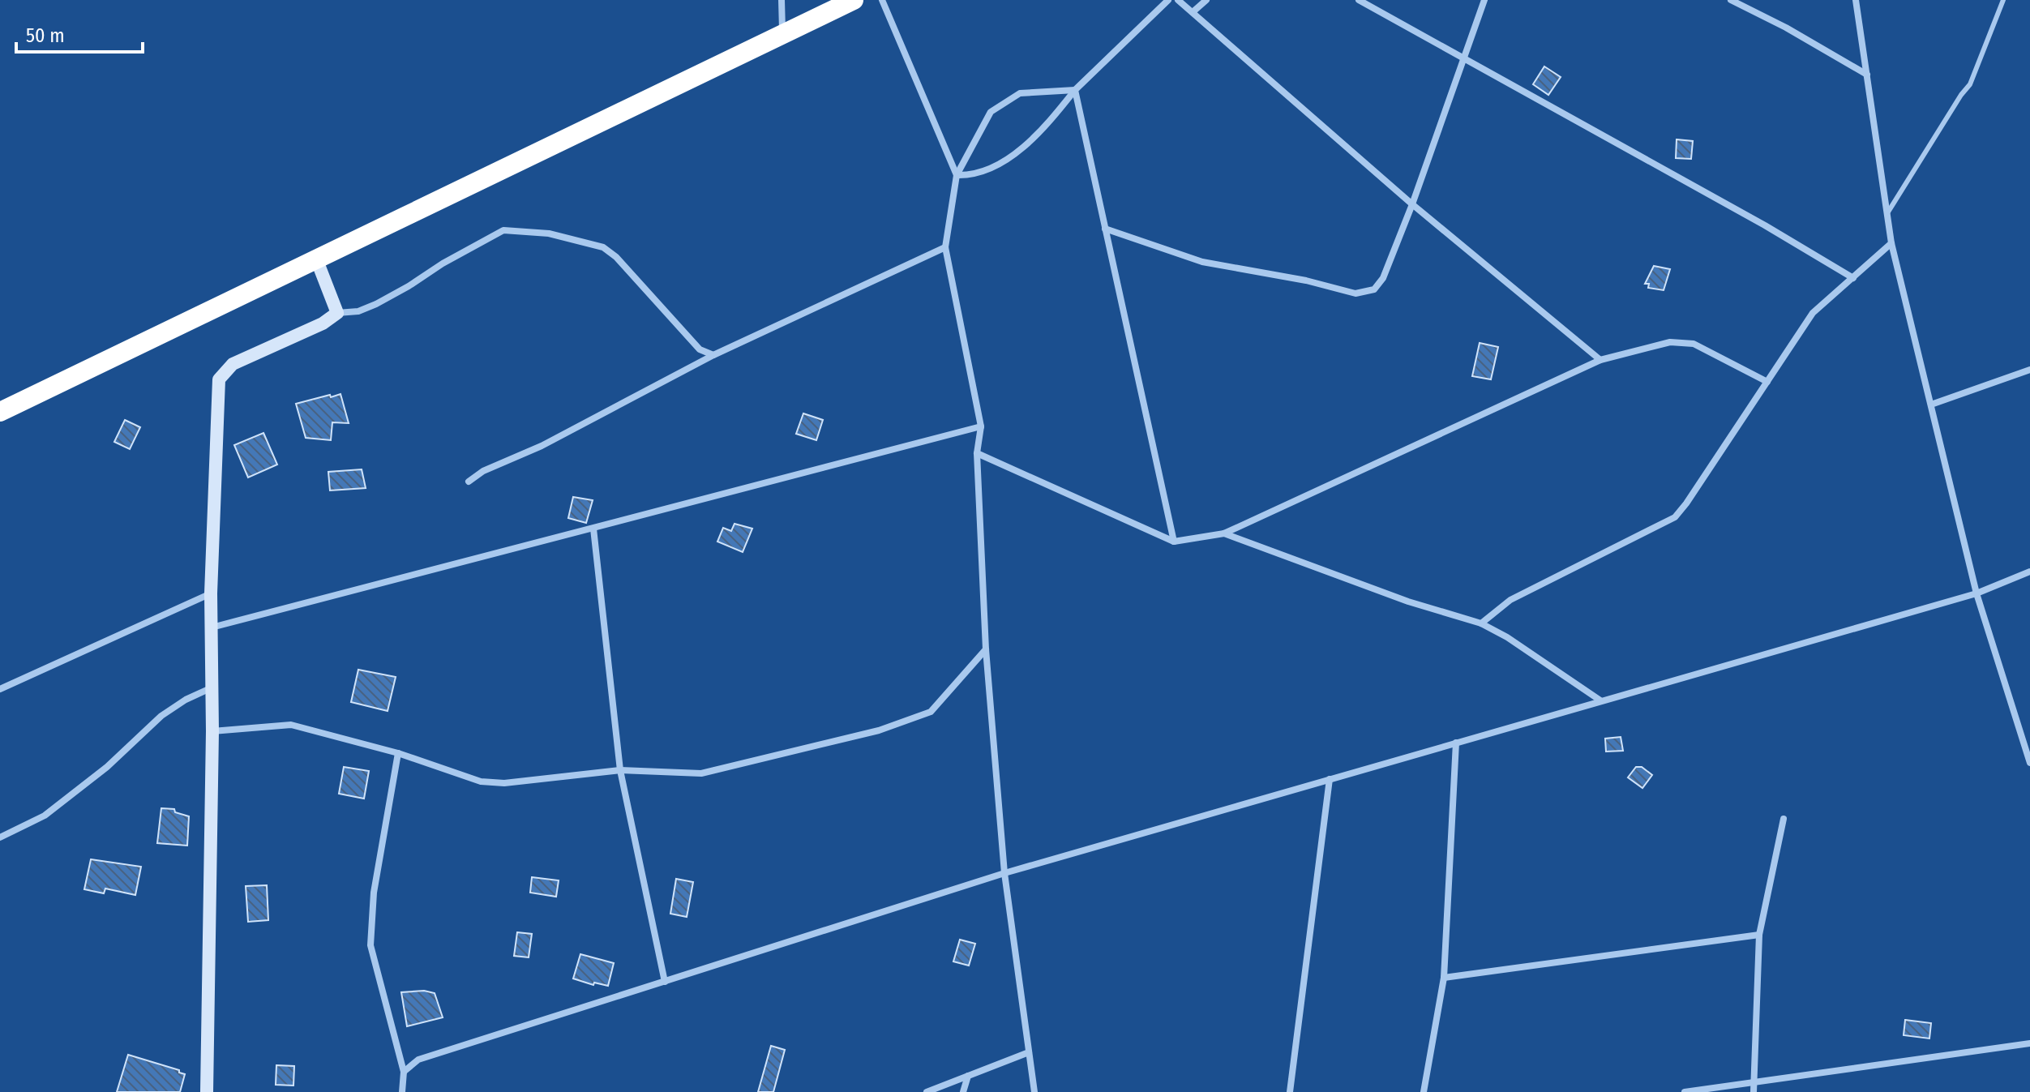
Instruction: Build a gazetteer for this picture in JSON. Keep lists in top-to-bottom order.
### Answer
{
  "scale_bar": "50 m"
}
